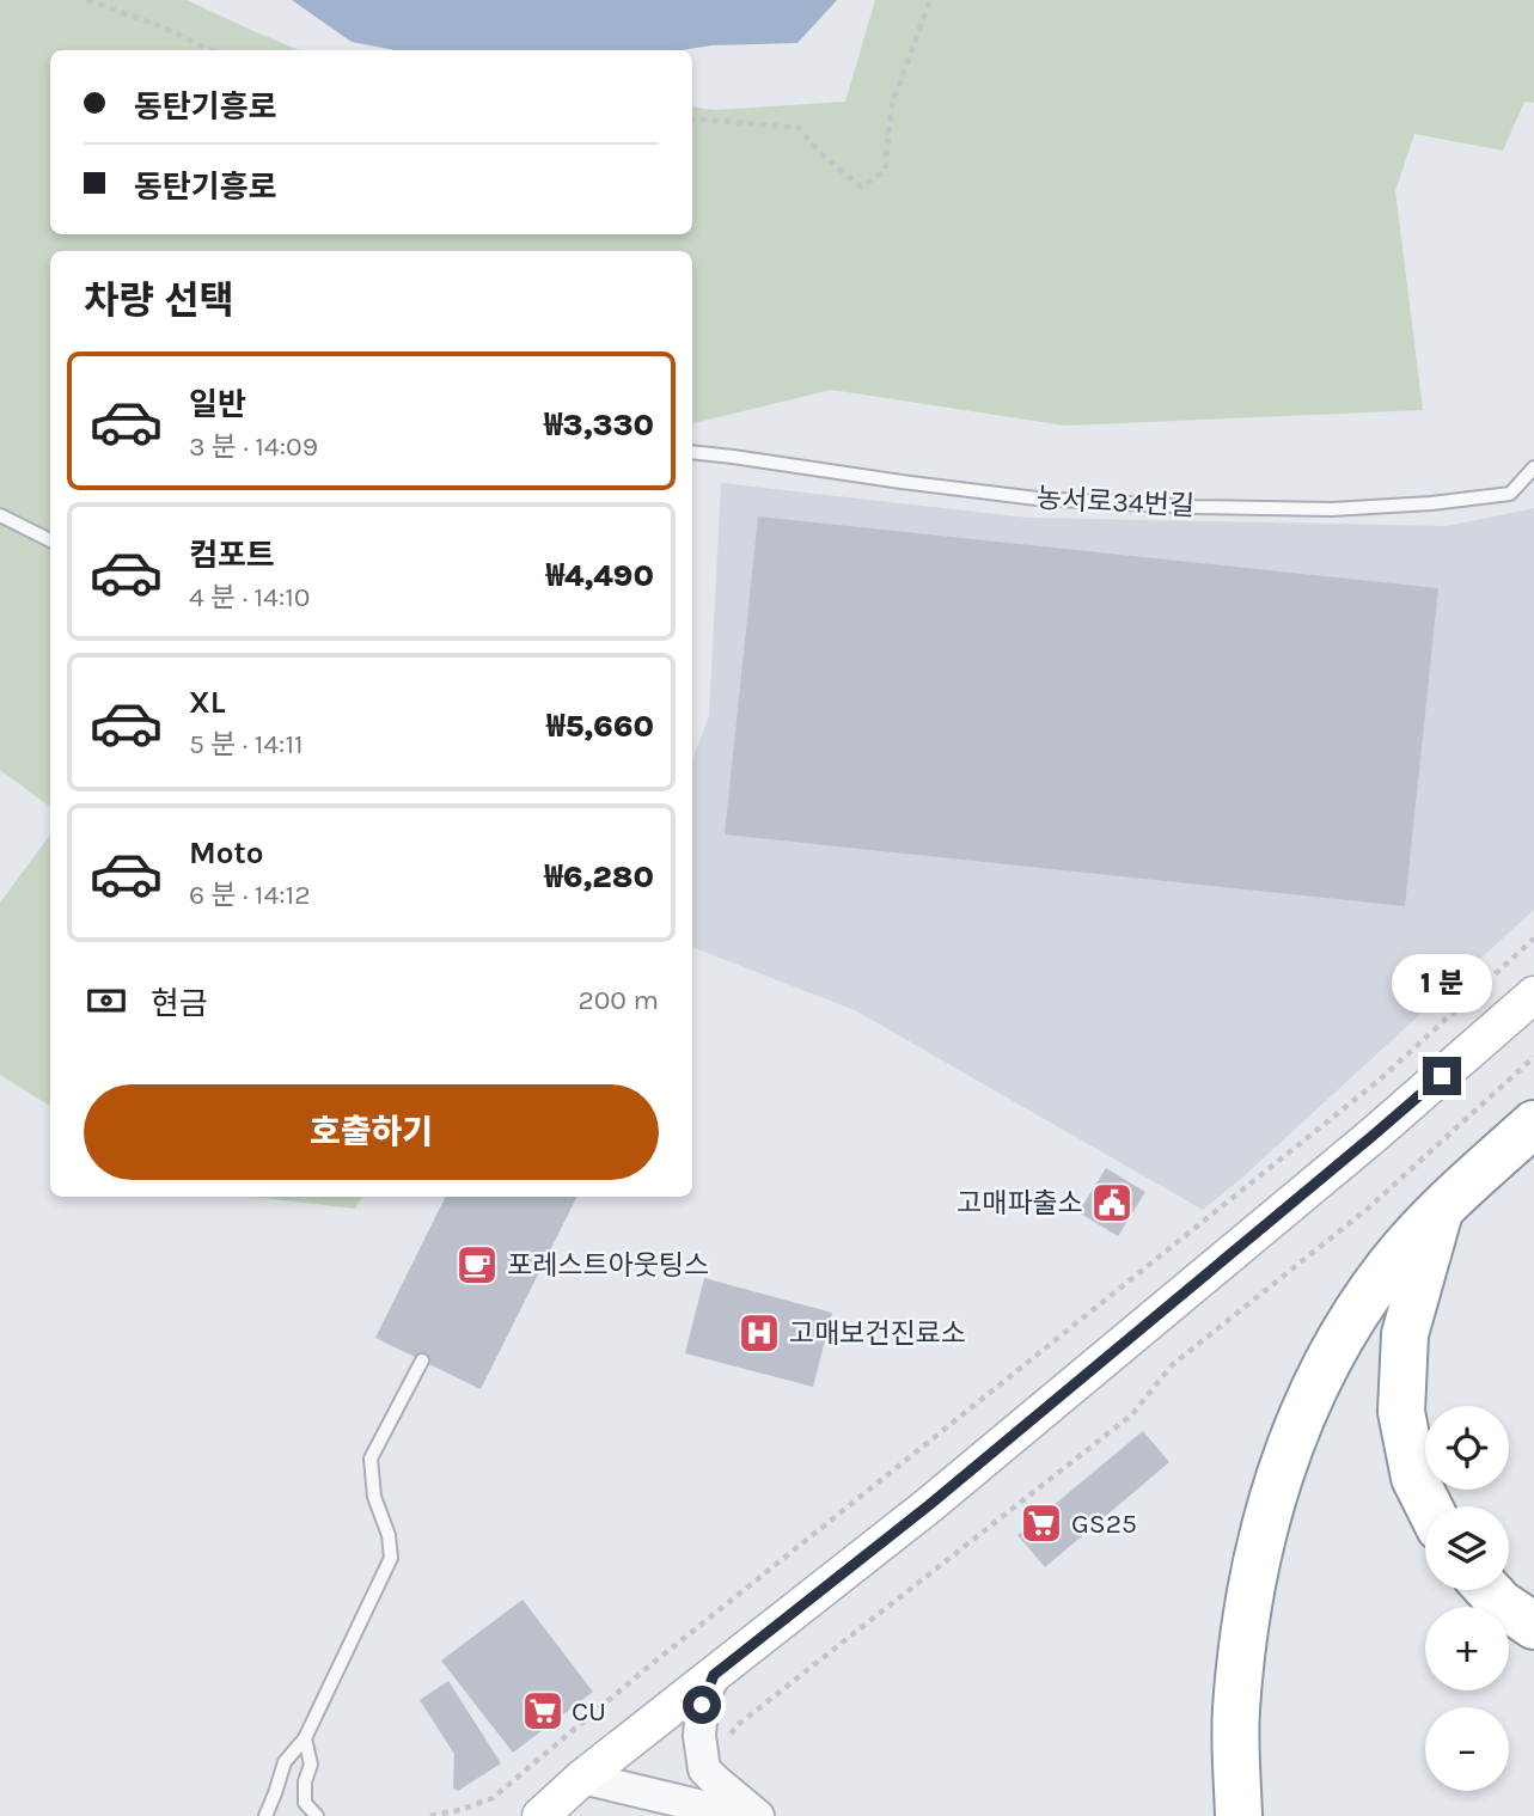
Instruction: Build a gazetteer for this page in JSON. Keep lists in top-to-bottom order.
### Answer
{
  "streets": {
    "lane": ["농서로34번길"]
  },
  "places": {
    "public building": ["고매파출소"],
    "cafe": ["포레스트아웃팅스"],
    "hospital": ["고매보건진료소"],
    "supermarket": ["GS25", "CU"]
  },
  "page": {
    "banner": ["동탄기흥로", "동탄기흥로"],
    "heading": "차량 선택",
    "list": [
      {
        "name": "일반",
        "note": "3 분 · 14:09",
        "value": "₩3,330"
      },
      {
        "name": "컴포트",
        "note": "4 분 · 14:10",
        "value": "₩4,490"
      },
      {
        "name": "XL",
        "note": "5 분 · 14:11",
        "value": "₩5,660"
      },
      {
        "name": "Moto",
        "note": "6 분 · 14:12",
        "value": "₩6,280"
      }
    ],
    "bubble": "1 분",
    "pay": ["현금", "200 m"],
    "buttons": "호출하기",
    "map_buttons": ["+", "−"]
  }
}
